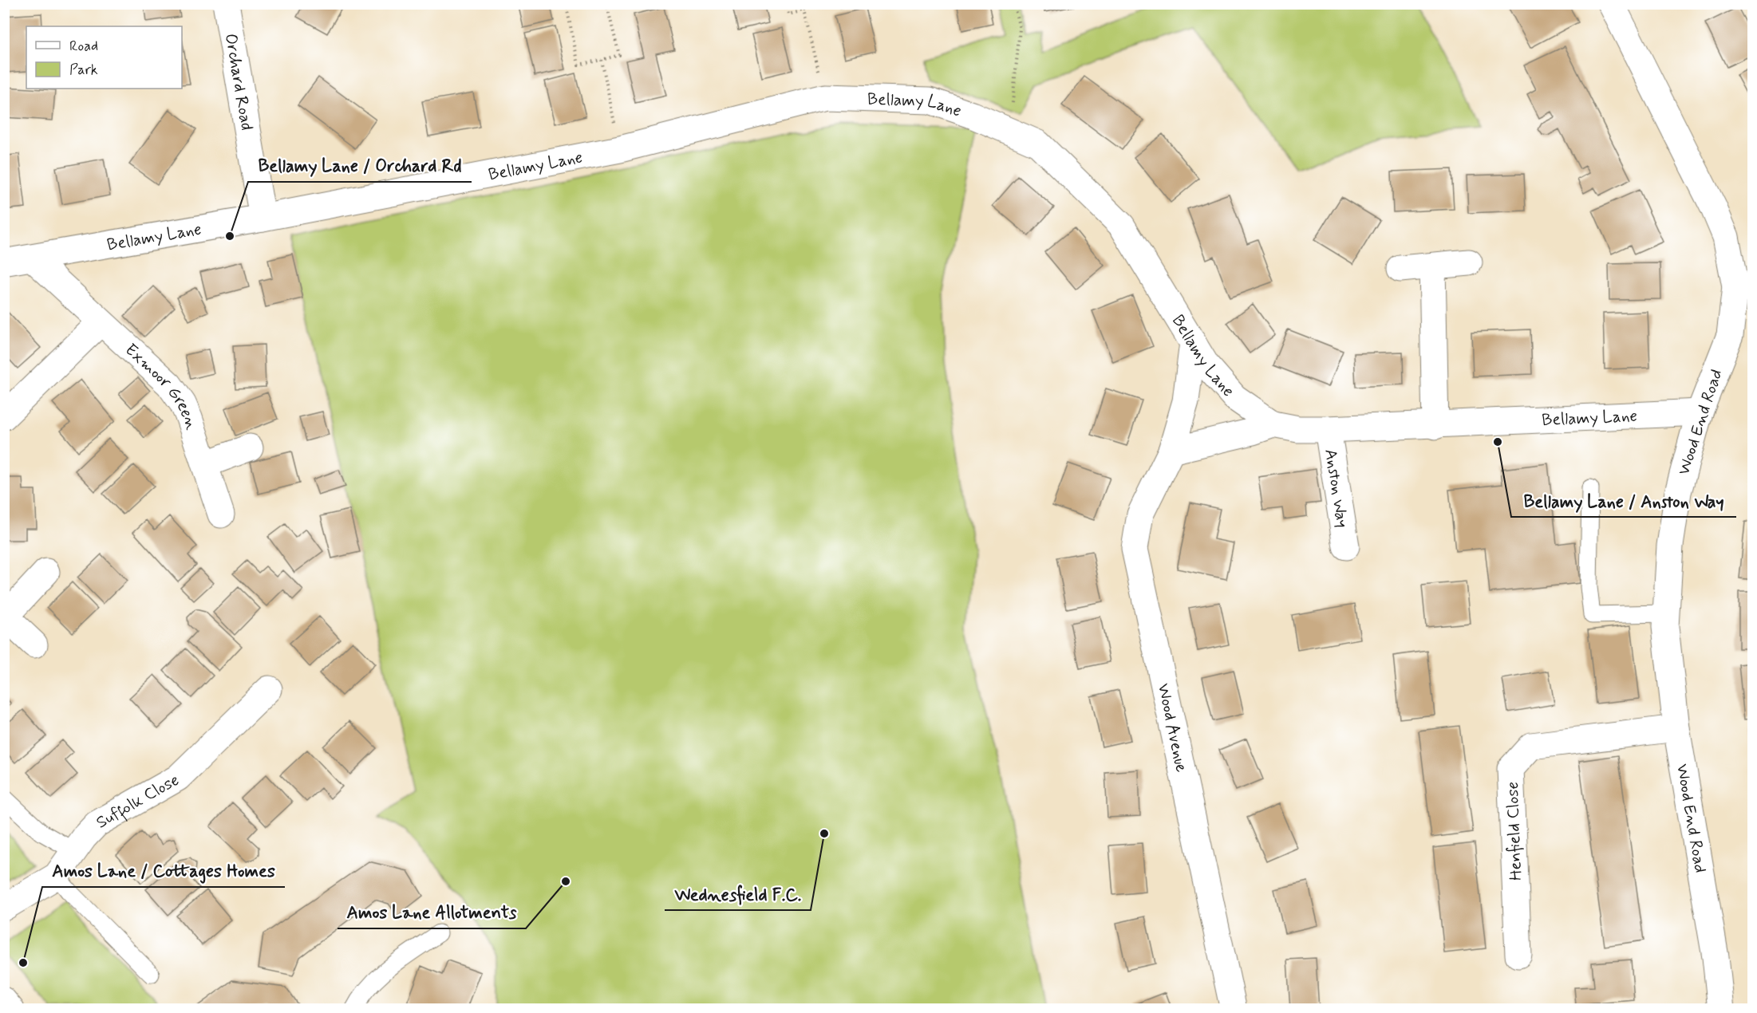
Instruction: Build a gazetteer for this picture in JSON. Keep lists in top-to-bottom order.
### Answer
{
  "streets": {
    "street": [
      "Orchard Road",
      "Bellamy Lane",
      "Exmoor Green",
      "Wood End Road",
      "Anston Way",
      "Wood Avenue",
      "Suffolk Close",
      "Henfield Close"
    ]
  },
  "crossings": [
    ["Orchard Road", "Bellamy Lane"],
    ["Bellamy Lane", "Exmoor Green"],
    ["Bellamy Lane", "Wood End Road"],
    ["Bellamy Lane", "Anston Way"],
    ["Bellamy Lane", "Wood Avenue"],
    ["Wood End Road", "Henfield Close"]
  ],
  "places": [
    "Bellamy Lane / Orchard Rd",
    "Bellamy Lane / Anston Way",
    "Wednesfield F.C.",
    "Amos Lane Allotments",
    "Amos Lane / Cottages Homes"
  ],
  "legend": ["Road", "Park"]
}
